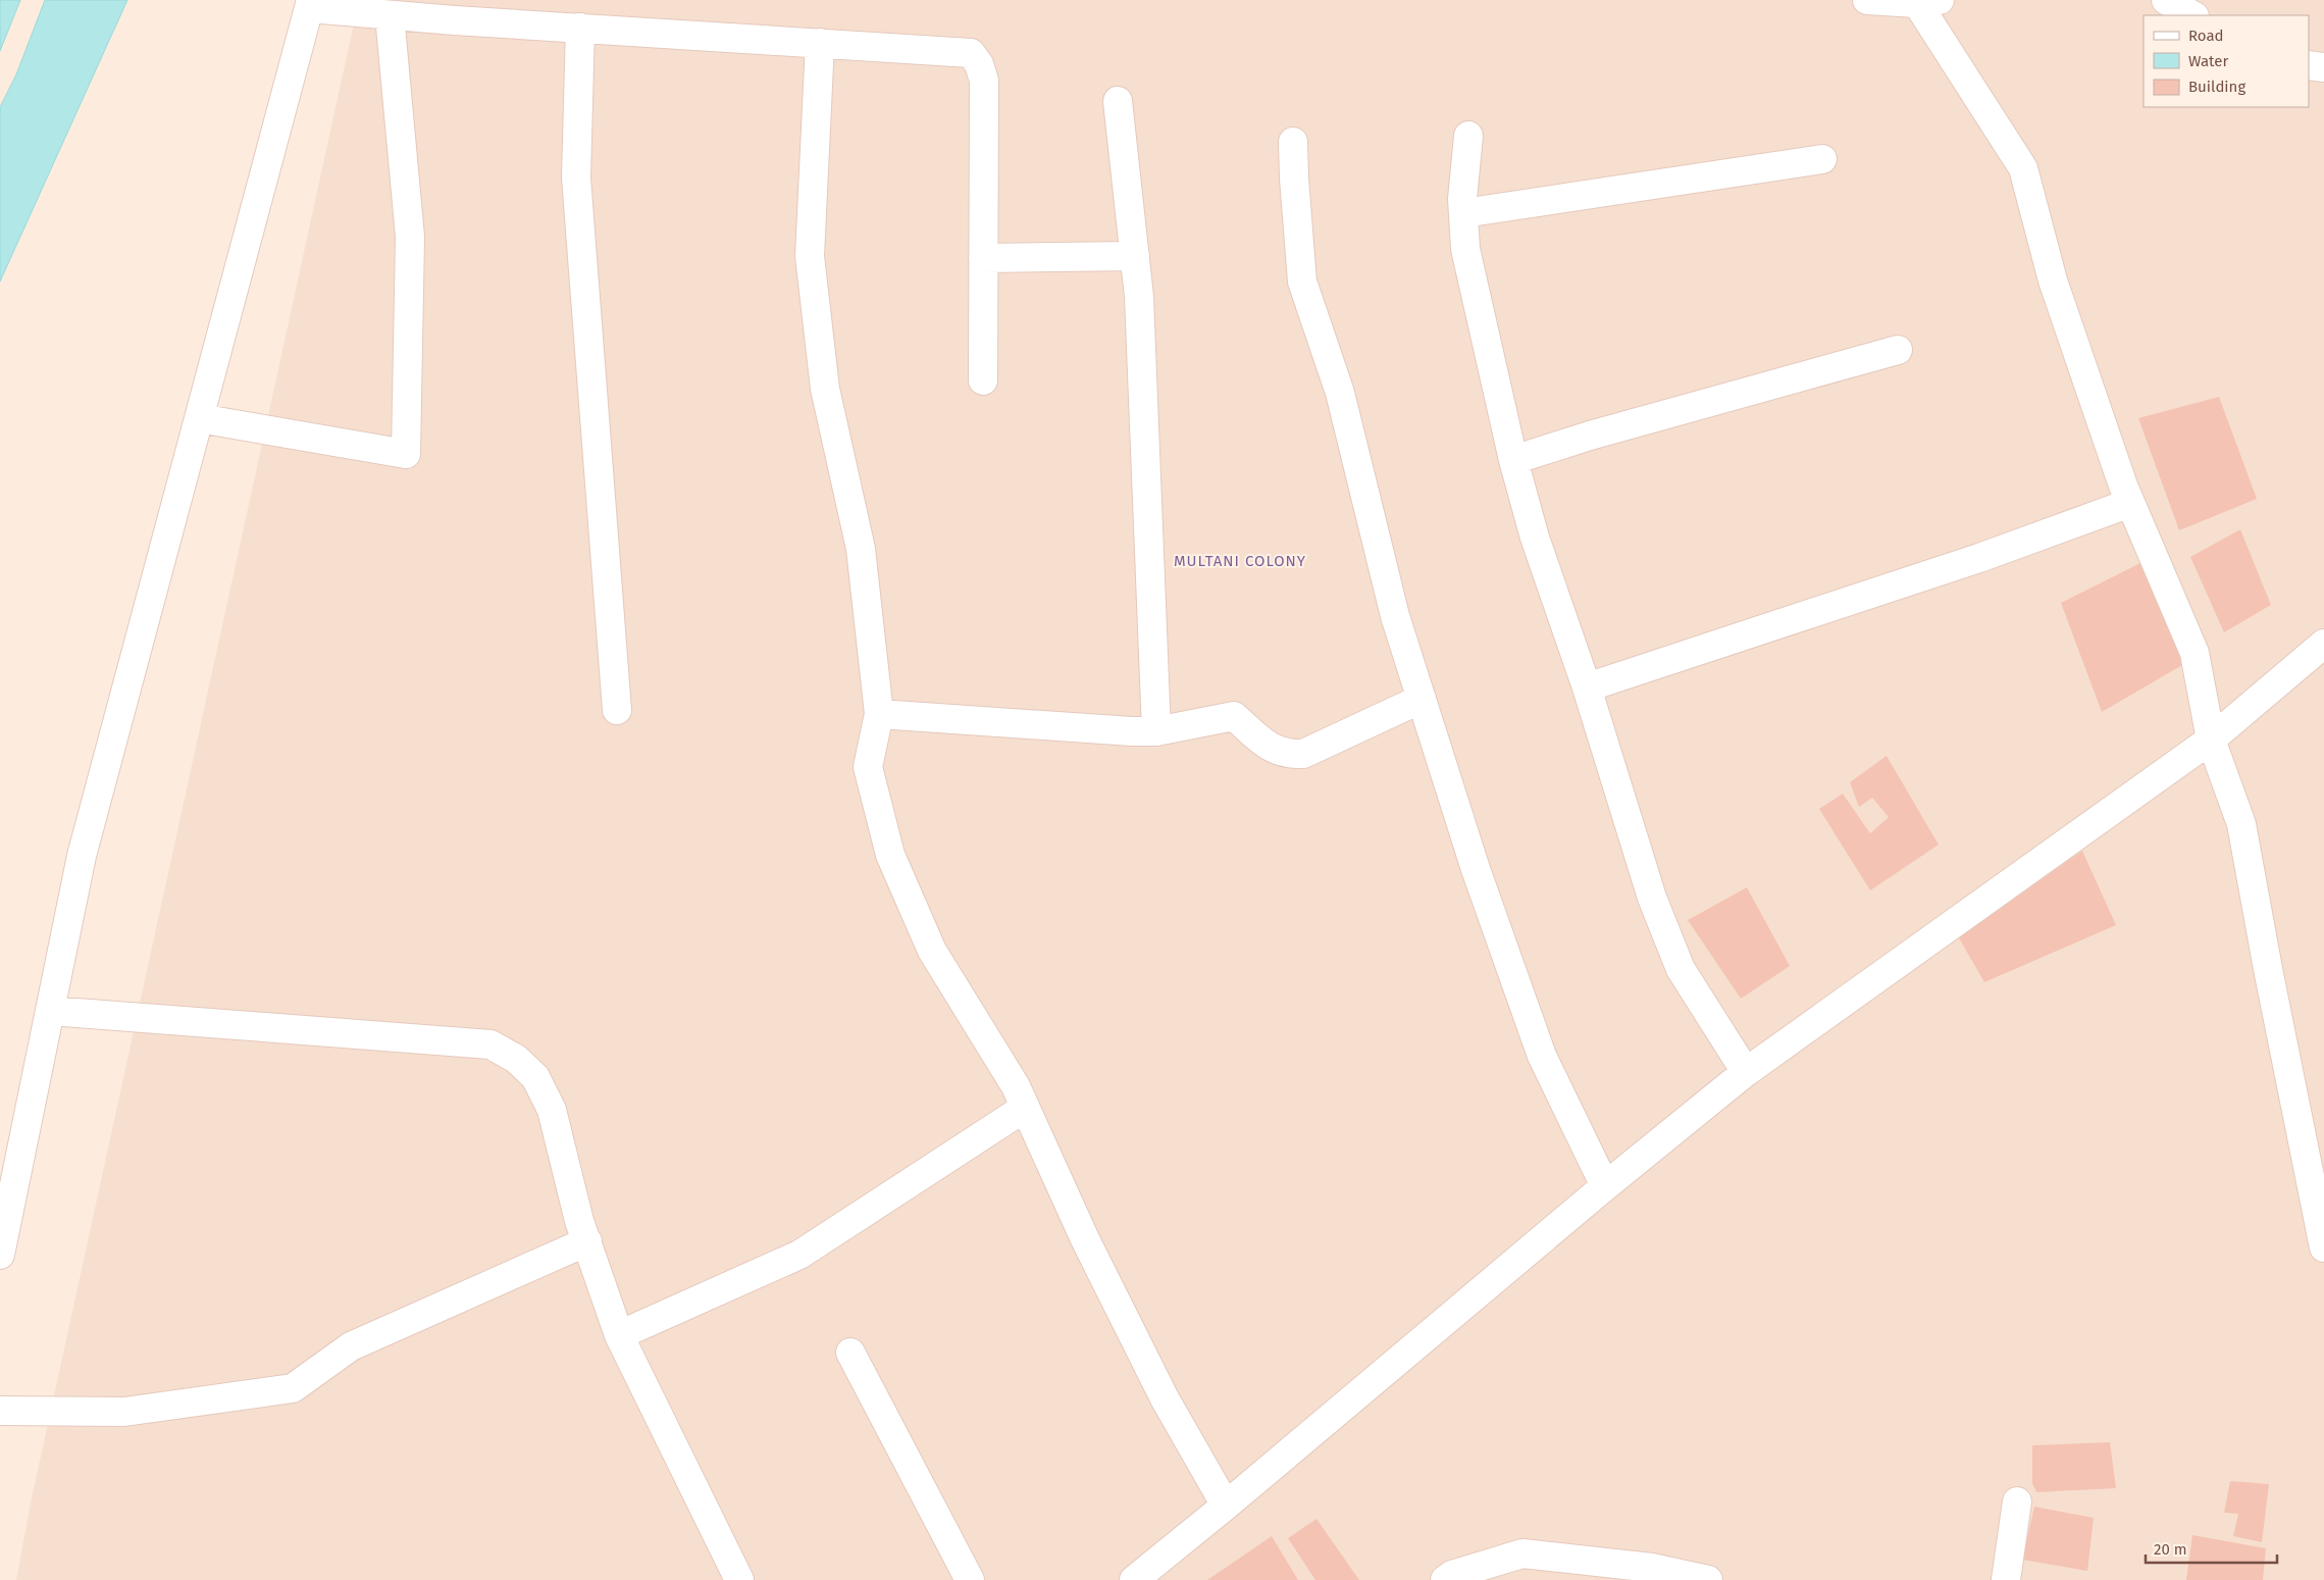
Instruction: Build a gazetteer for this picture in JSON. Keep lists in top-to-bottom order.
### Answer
{
  "districts": ["MULTANI COLONY"],
  "legend": ["Road", "Water", "Building"],
  "scale_bar": "20 m"
}
